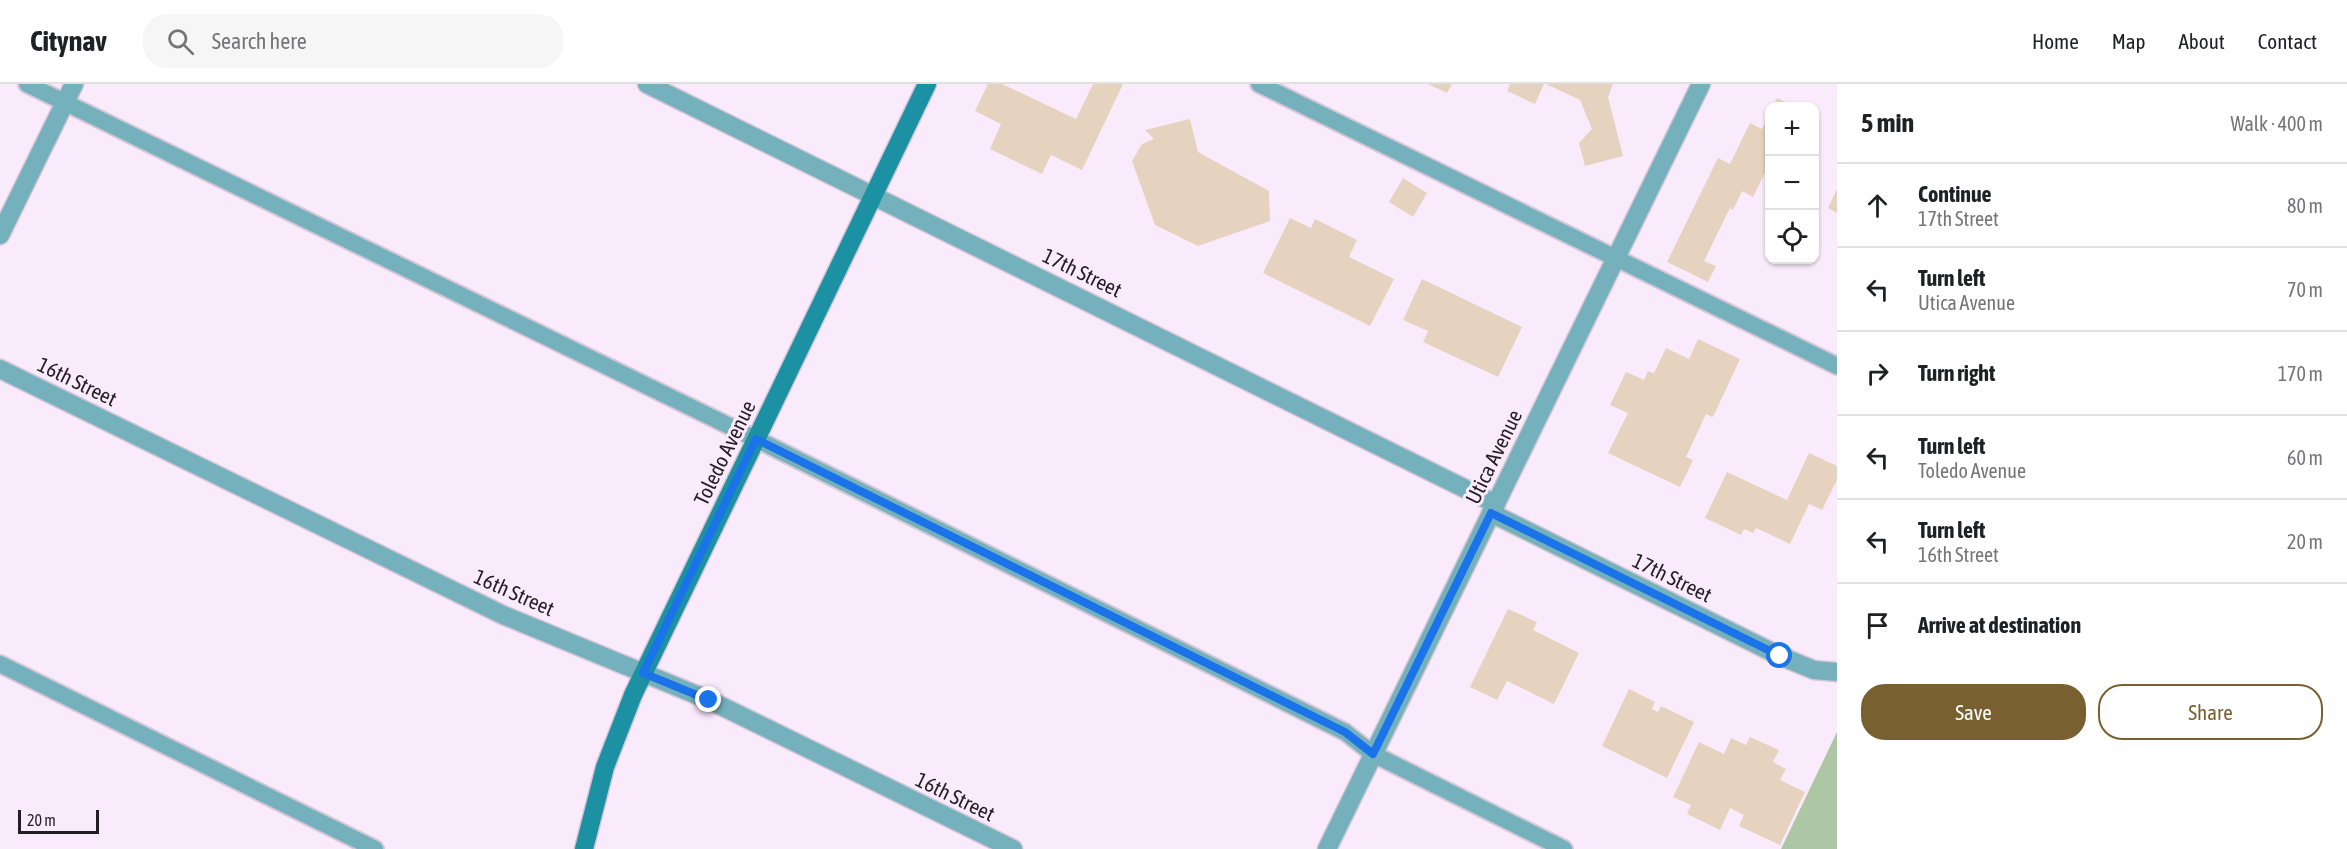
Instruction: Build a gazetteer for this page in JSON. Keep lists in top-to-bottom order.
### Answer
{
  "streets": {
    "street": [
      "17th Street",
      "16th Street",
      "Toledo Avenue",
      "Utica Avenue"
    ]
  },
  "crossings": [
    ["17th Street", "Toledo Avenue"],
    ["17th Street", "Utica Avenue"],
    ["16th Street", "Toledo Avenue"]
  ],
  "scale_bar": "20 m",
  "page": {
    "header": "Citynav",
    "search": "Search here",
    "nav": [
      "Home",
      "Map",
      "About",
      "Contact"
    ],
    "heading": ["5 min", "Walk · 400 m"],
    "map_buttons": ["+", "−"],
    "list": [
      ["Continue", "17th Street", "80 m"],
      ["Turn left", "Utica Avenue", "70 m"],
      ["Turn right", "170 m"],
      ["Turn left", "Toledo Avenue", "60 m"],
      ["Turn left", "16th Street", "20 m"],
      "Arrive at destination"
    ],
    "buttons": ["Save", "Share"],
    "scale": "20 m"
  }
}
